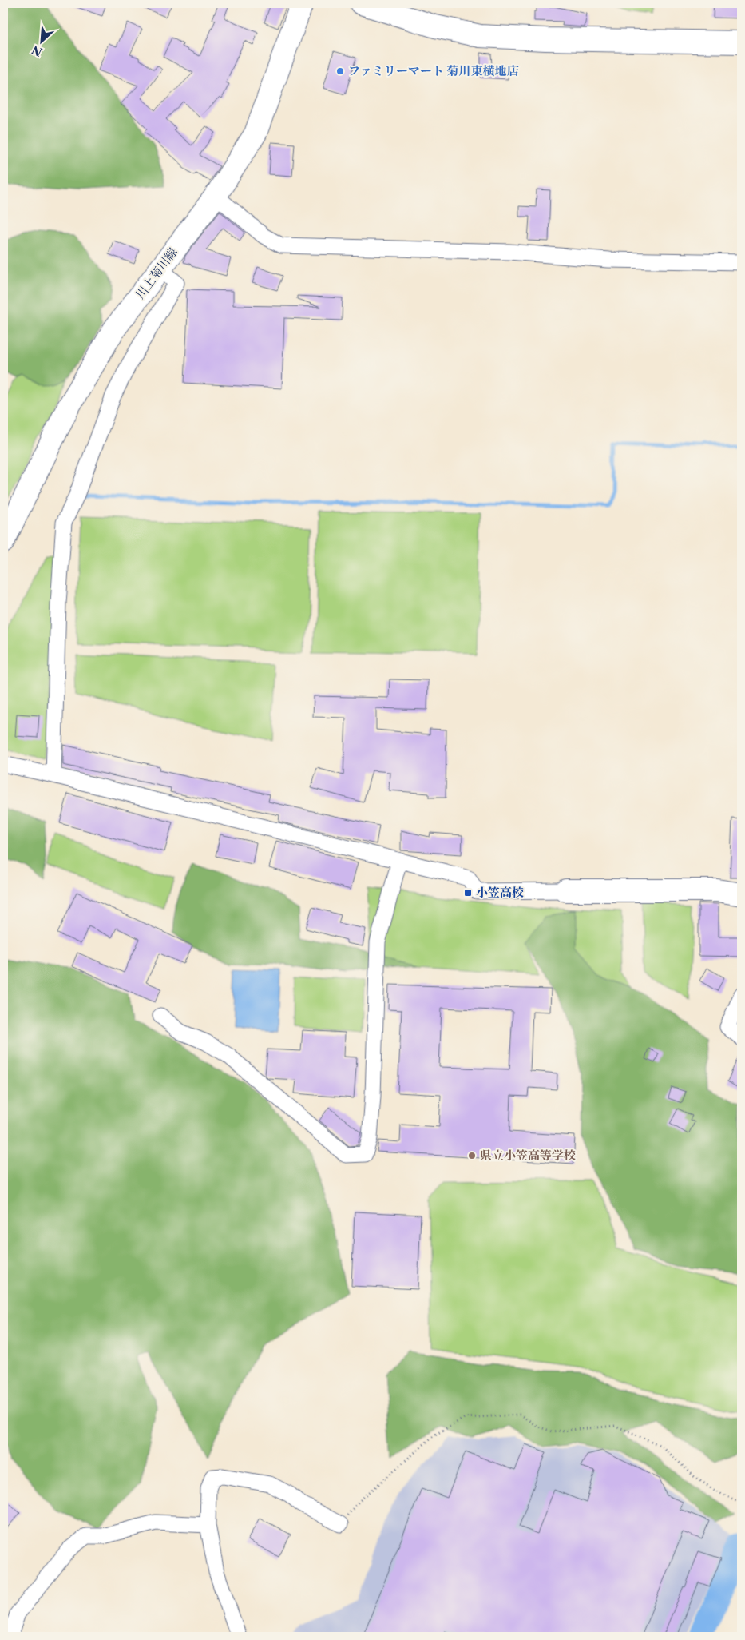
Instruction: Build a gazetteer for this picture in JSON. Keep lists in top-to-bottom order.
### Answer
{
  "streets": {
    "main road": ["川上菊川線"]
  },
  "places": {
    "other": ["ファミリーマート 菊川東横地店", "県立小笠高等学校"],
    "transit": ["小笠高校"]
  },
  "north": "bottom left"
}
